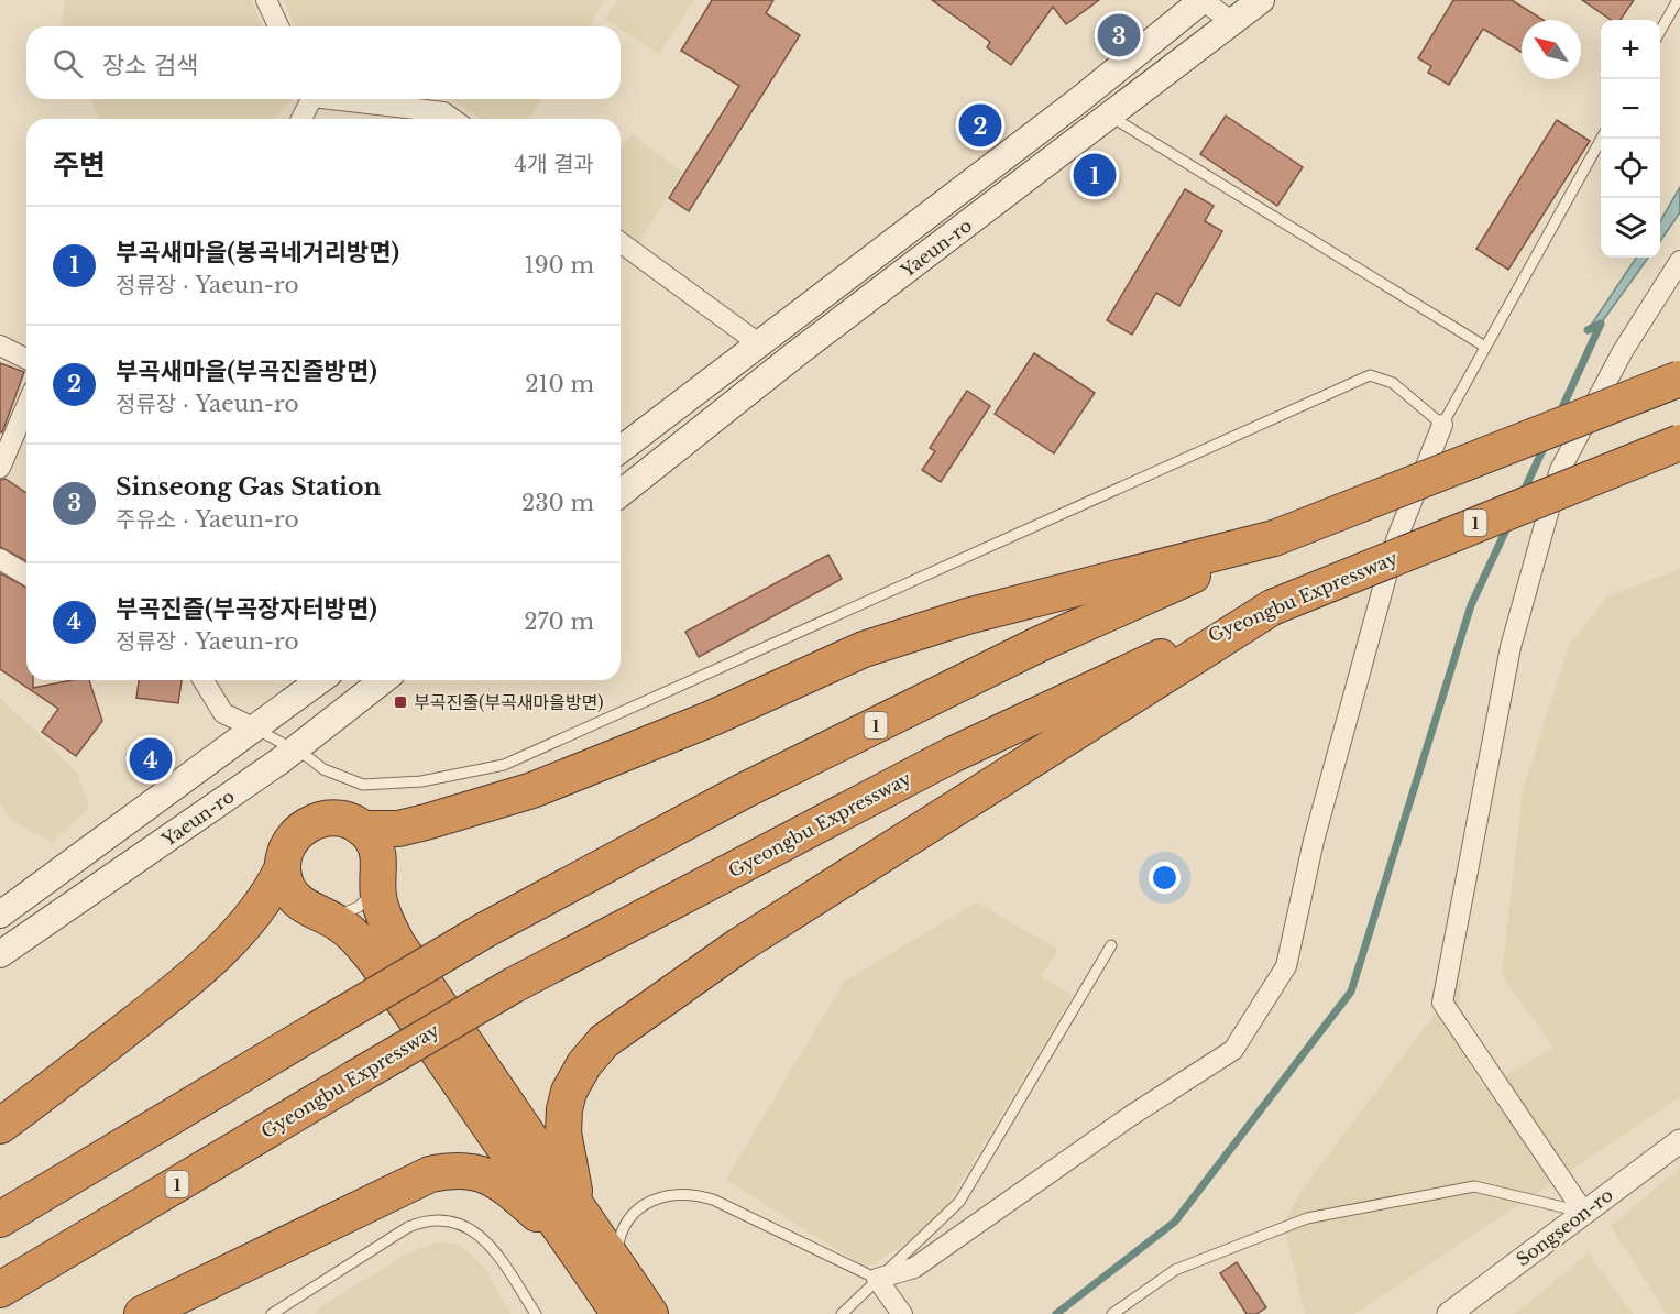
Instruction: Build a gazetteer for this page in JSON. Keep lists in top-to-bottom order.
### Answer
{
  "streets": {
    "highway": ["1", "Gyeongbu Expressway"],
    "main road": ["Yaeun-ro"],
    "street": ["Songseon-ro"]
  },
  "places": {
    "transit": ["부곡진줄(부곡새마을방면)"]
  },
  "north": "top left",
  "page": {
    "pins": [
      "3",
      "2",
      "1",
      "4"
    ],
    "map_buttons": ["+", "−"],
    "search": "장소 검색",
    "heading": ["주변", "4개 결과"],
    "list": [
      {
        "mark": "1",
        "name": "부곡새마을(봉곡네거리방면)",
        "note": "정류장 · Yaeun-ro",
        "value": "190 m"
      },
      {
        "mark": "2",
        "name": "부곡새마을(부곡진즐방면)",
        "note": "정류장 · Yaeun-ro",
        "value": "210 m"
      },
      {
        "mark": "3",
        "name": "Sinseong Gas Station",
        "note": "주유소 · Yaeun-ro",
        "value": "230 m"
      },
      {
        "mark": "4",
        "name": "부곡진즐(부곡장자터방면)",
        "note": "정류장 · Yaeun-ro",
        "value": "270 m"
      }
    ]
  }
}
